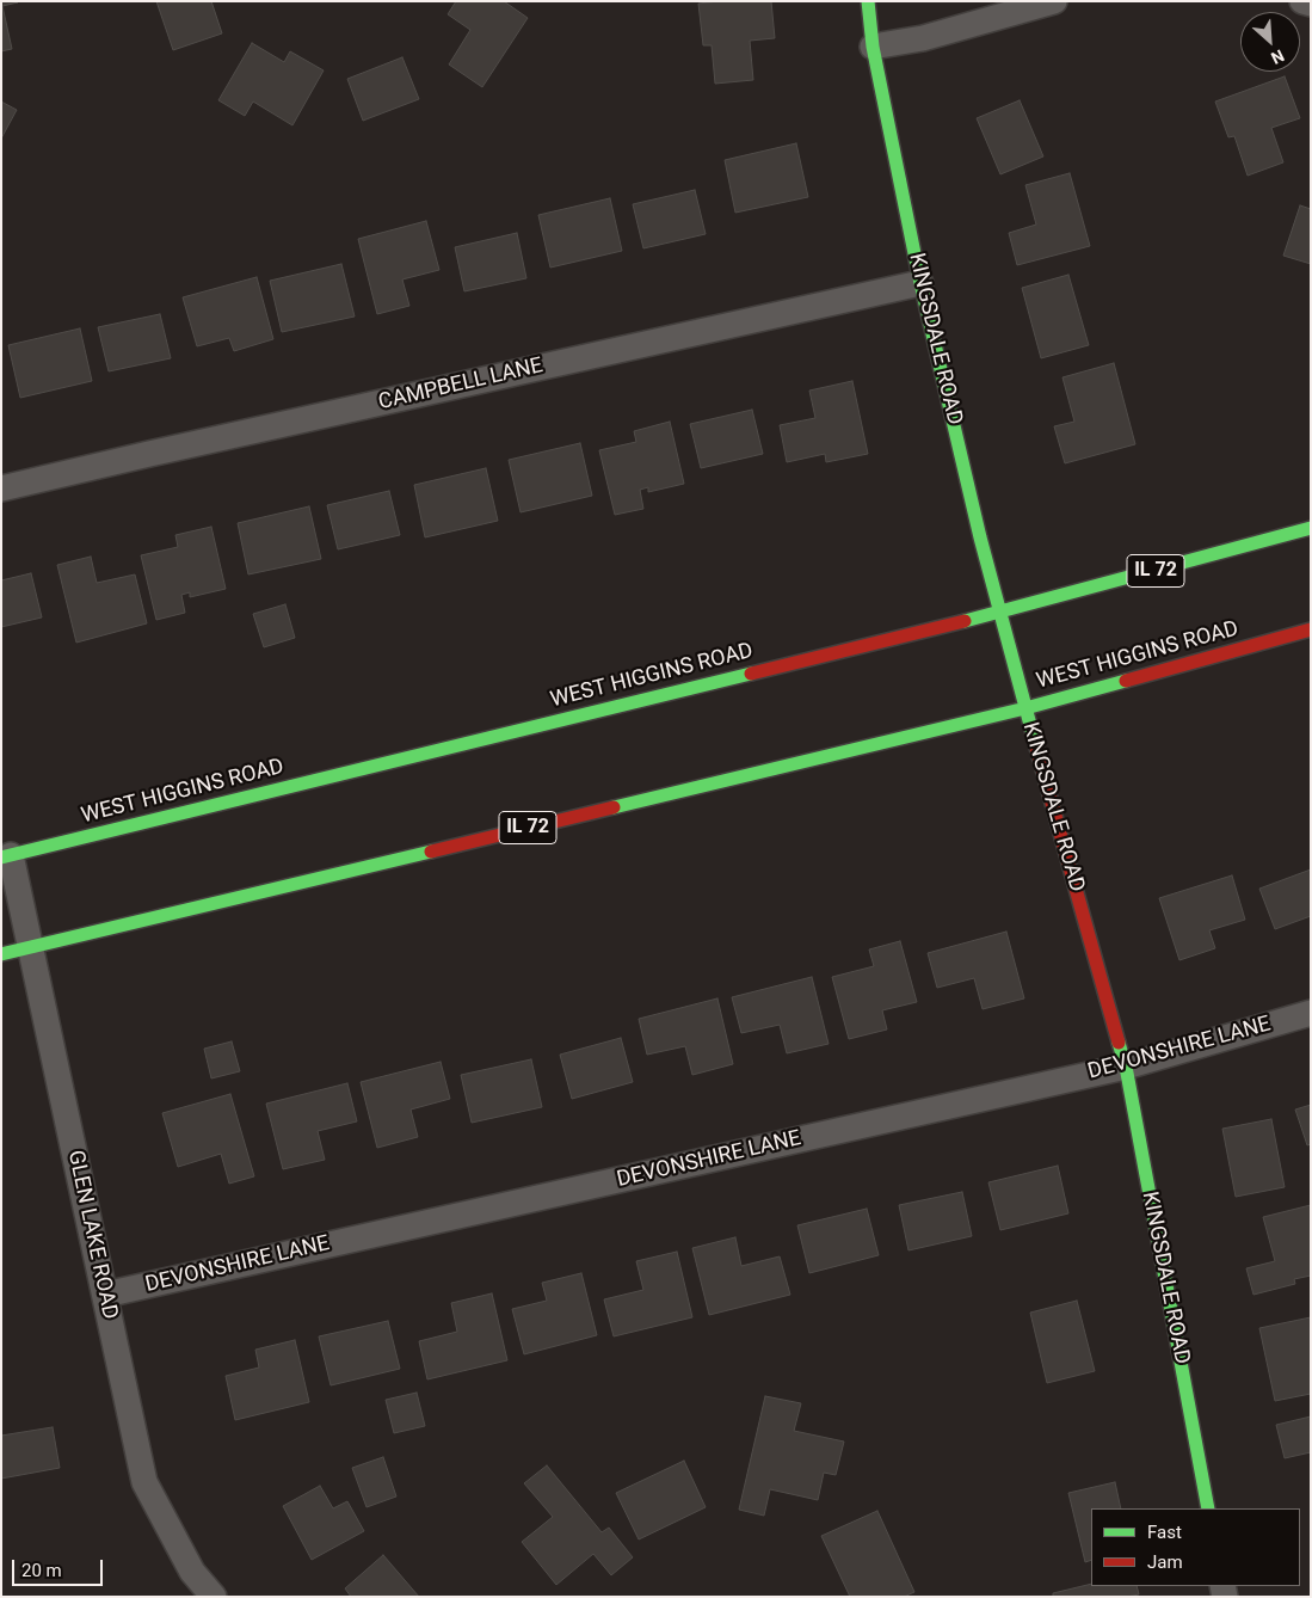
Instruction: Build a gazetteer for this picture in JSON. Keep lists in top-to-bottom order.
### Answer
{
  "streets": {
    "main road": ["KINGSDALE ROAD", "IL 72", "WEST HIGGINS ROAD"],
    "street": ["CAMPBELL LANE", "DEVONSHIRE LANE", "GLEN LAKE ROAD"]
  },
  "crossings": [
    ["KINGSDALE ROAD", "CAMPBELL LANE"],
    ["KINGSDALE ROAD", "WEST HIGGINS ROAD"],
    ["KINGSDALE ROAD", "DEVONSHIRE LANE"],
    ["WEST HIGGINS ROAD", "GLEN LAKE ROAD"],
    ["DEVONSHIRE LANE", "GLEN LAKE ROAD"]
  ],
  "legend": ["Fast", "Jam"],
  "scale_bar": "20 m",
  "north": "bottom right"
}
